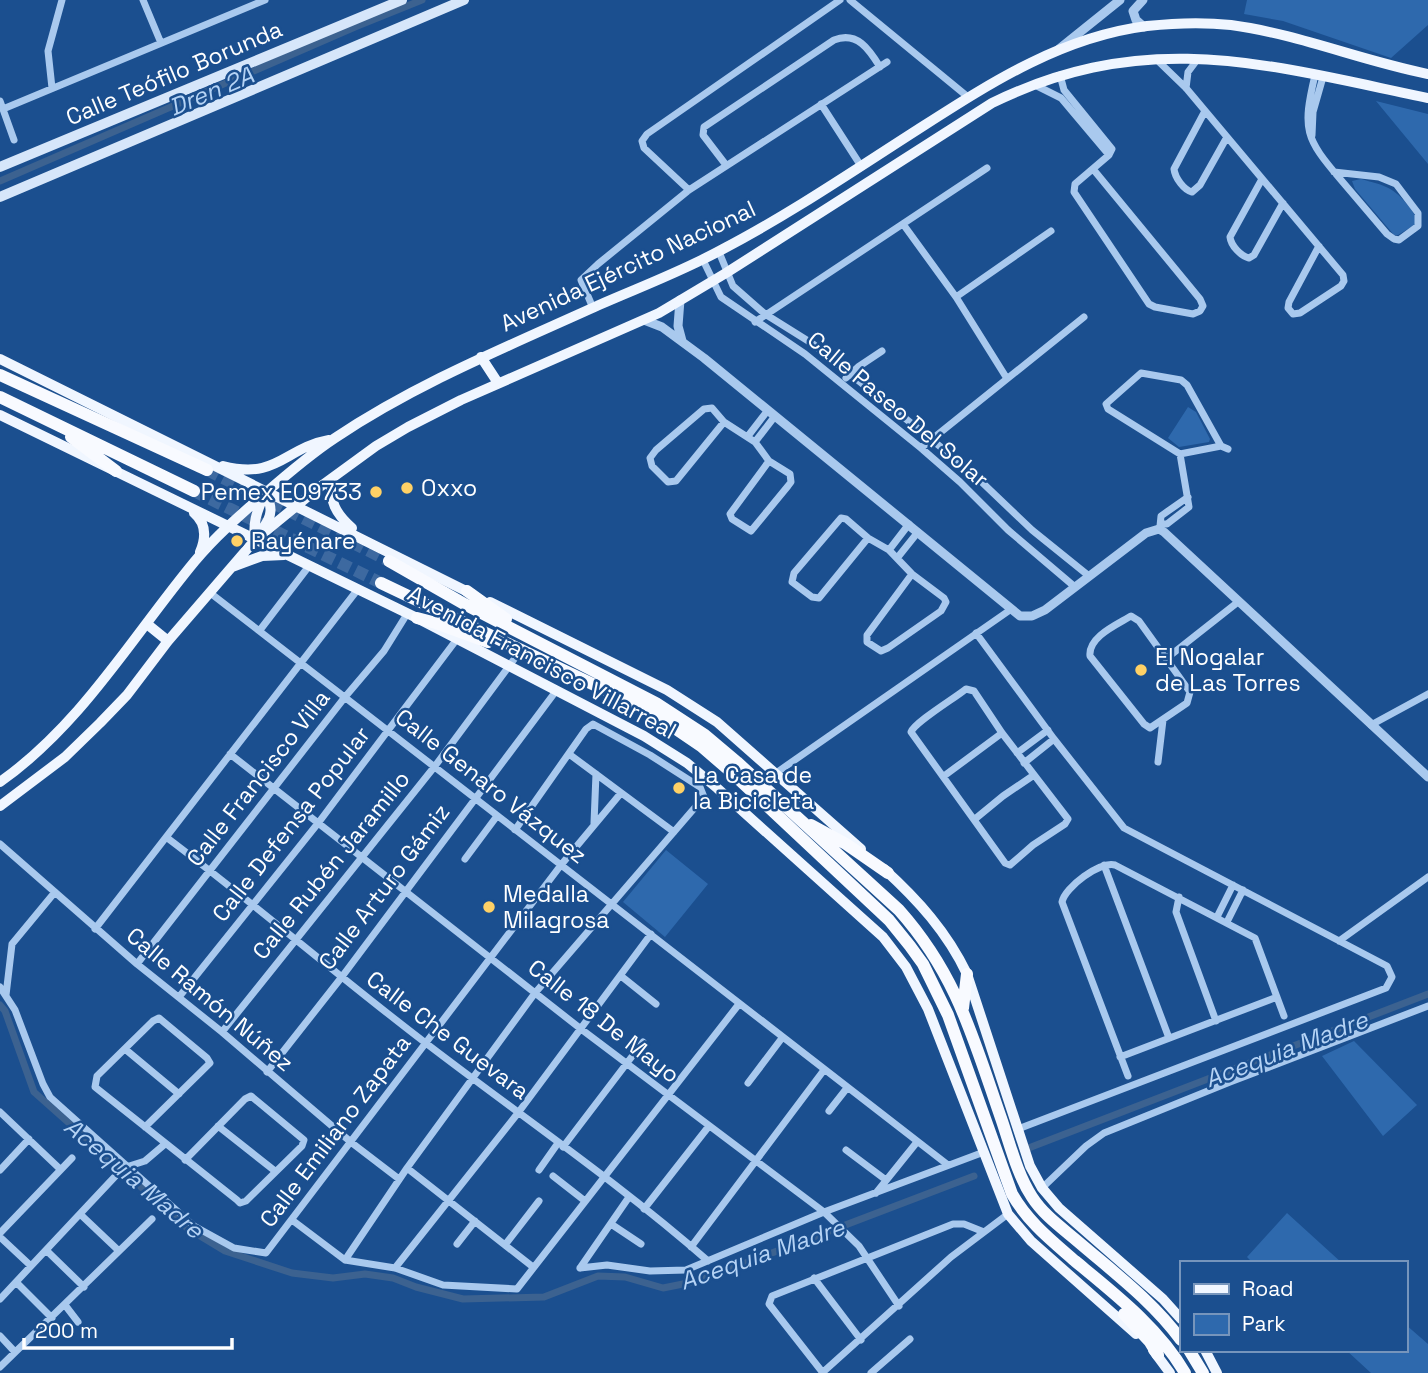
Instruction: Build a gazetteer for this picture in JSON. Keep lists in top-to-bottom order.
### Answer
{
  "streets": {
    "highway": ["Avenida Francisco Villarreal"],
    "main road": ["Calle Teófilo Borunda", "Avenida Ejército Nacional"],
    "street": [
      "Calle Paseo Del Solar",
      "Calle Francisco Villa",
      "Calle Genaro Vázquez",
      "Calle Defensa Popular",
      "Calle Rubén Jaramillo",
      "Calle Arturo Gámiz",
      "Calle Ramón Núñez",
      "Calle 18 De Mayo",
      "Calle Che Guevara",
      "Calle Emiliano Zapata"
    ]
  },
  "crossings": [
    ["Avenida Ejército Nacional", "Calle Paseo Del Solar"],
    ["Avenida Ejército Nacional", "Avenida Francisco Villarreal"],
    ["Avenida Ejército Nacional", "Calle Genaro Vázquez"],
    ["Avenida Francisco Villarreal", "Calle Francisco Villa"],
    ["Avenida Francisco Villarreal", "Calle Defensa Popular"],
    ["Avenida Francisco Villarreal", "Calle Rubén Jaramillo"],
    ["Avenida Francisco Villarreal", "Calle Arturo Gámiz"],
    ["Calle Francisco Villa", "Calle Genaro Vázquez"],
    ["Calle Francisco Villa", "Calle Ramón Núñez"],
    ["Calle Francisco Villa", "Calle 18 De Mayo"],
    ["Calle Francisco Villa", "Calle Che Guevara"],
    ["Calle Genaro Vázquez", "Calle Defensa Popular"],
    ["Calle Genaro Vázquez", "Calle Rubén Jaramillo"],
    ["Calle Genaro Vázquez", "Calle Arturo Gámiz"],
    ["Calle Genaro Vázquez", "Calle Emiliano Zapata"],
    ["Calle Defensa Popular", "Calle Ramón Núñez"],
    ["Calle Defensa Popular", "Calle 18 De Mayo"],
    ["Calle Defensa Popular", "Calle Che Guevara"],
    ["Calle Rubén Jaramillo", "Calle Ramón Núñez"],
    ["Calle Rubén Jaramillo", "Calle 18 De Mayo"],
    ["Calle Rubén Jaramillo", "Calle Che Guevara"],
    ["Calle Arturo Gámiz", "Calle Ramón Núñez"],
    ["Calle Arturo Gámiz", "Calle 18 De Mayo"],
    ["Calle Arturo Gámiz", "Calle Che Guevara"],
    ["Calle Ramón Núñez", "Calle Emiliano Zapata"],
    ["Calle 18 De Mayo", "Calle Emiliano Zapata"],
    ["Calle Che Guevara", "Calle Emiliano Zapata"]
  ],
  "water": ["Dren 2A", "Acequia Madre"],
  "places": [
    "Oxxo",
    "Pemex E09733",
    "Rayénare",
    "El Nogalar de Las Torres",
    "La Casa de la Bicicleta",
    "Medalla Milagrosa"
  ],
  "legend": ["Road", "Park"],
  "scale_bar": "200 m"
}
